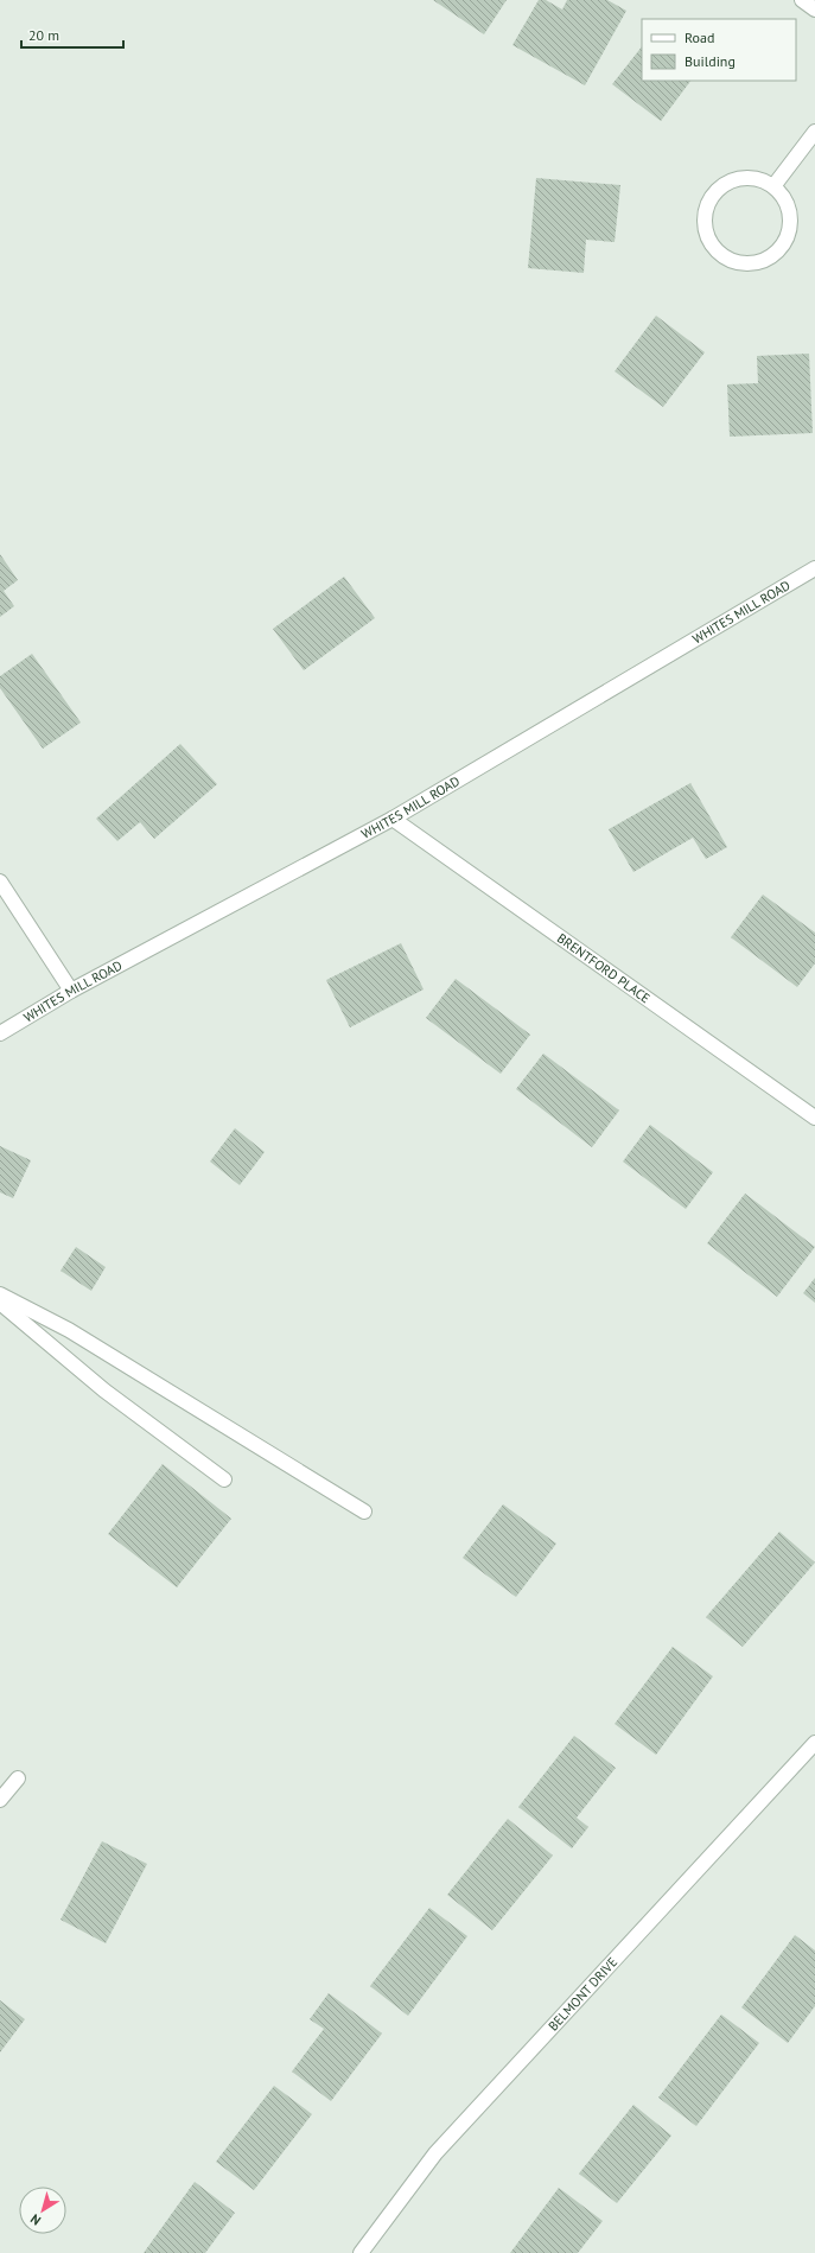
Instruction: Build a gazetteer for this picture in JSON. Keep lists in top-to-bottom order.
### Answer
{
  "streets": {
    "street": ["WHITES MILL ROAD", "BRENTFORD PLACE", "BELMONT DRIVE"]
  },
  "crossings": [
    ["WHITES MILL ROAD", "BRENTFORD PLACE"]
  ],
  "legend": ["Road", "Building"],
  "scale_bar": "20 m",
  "north": "bottom left"
}
